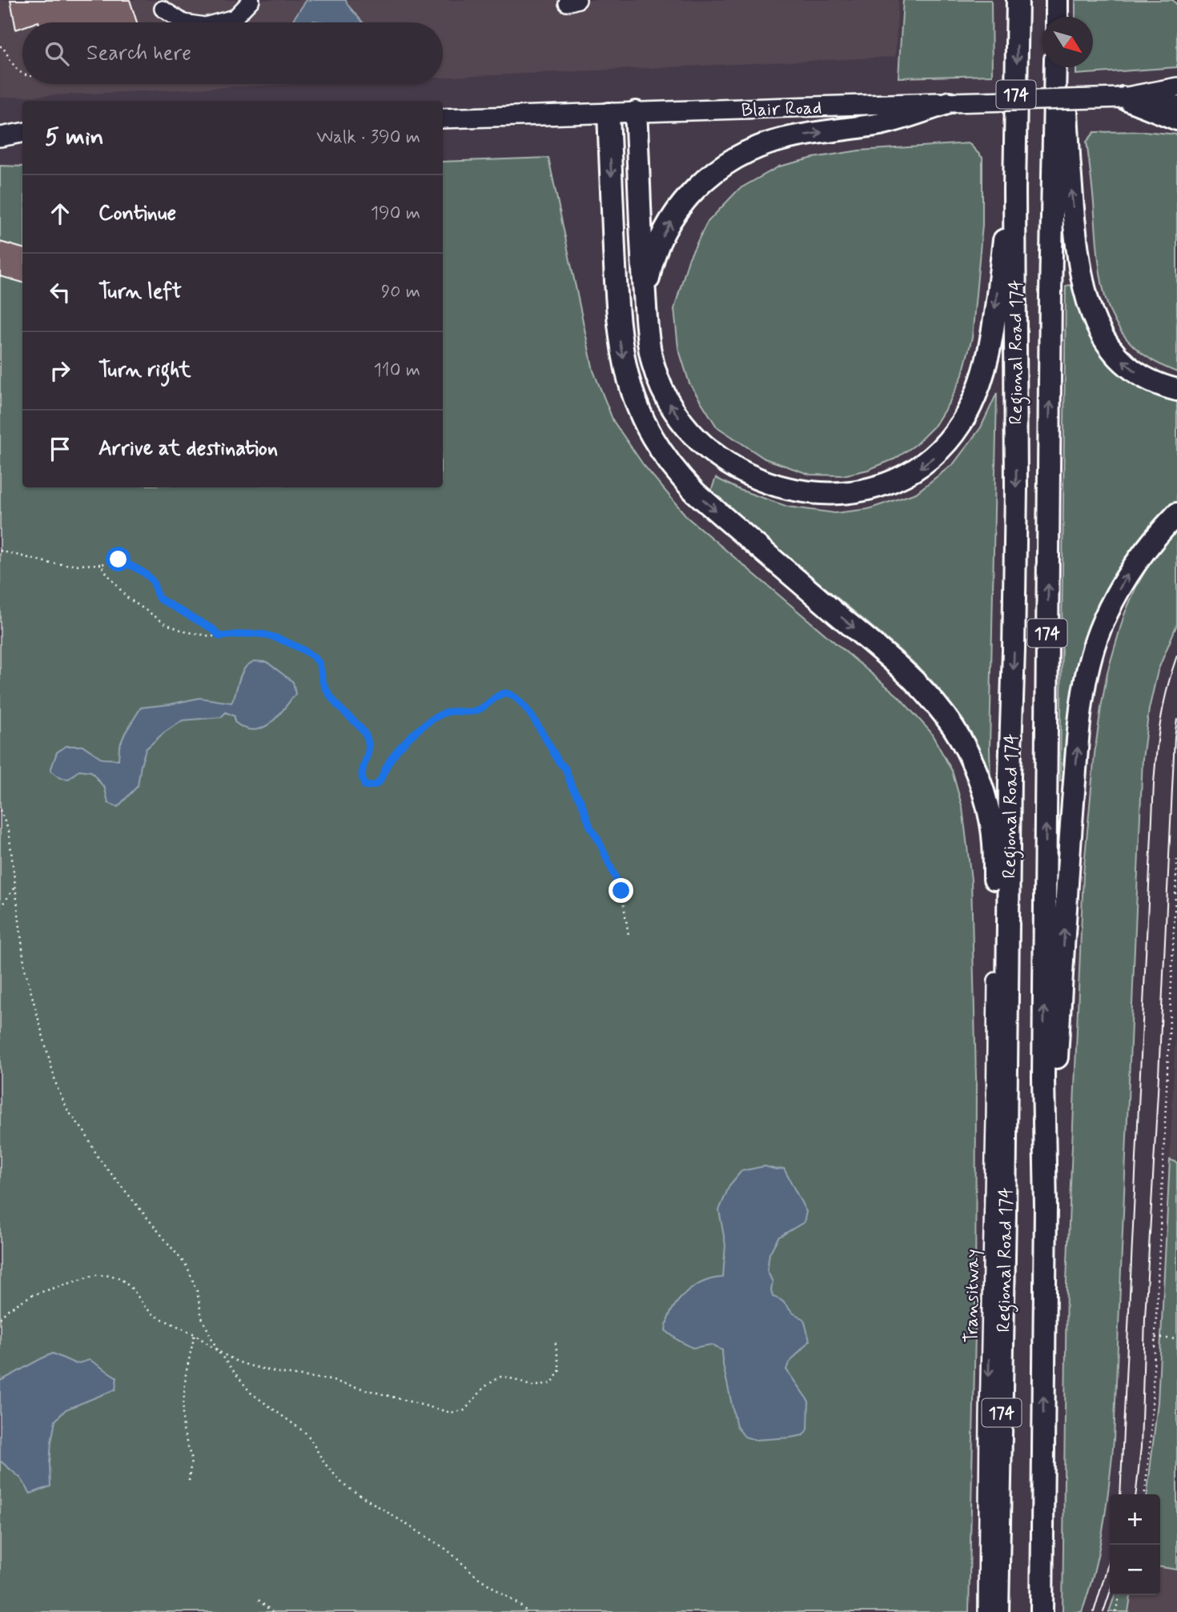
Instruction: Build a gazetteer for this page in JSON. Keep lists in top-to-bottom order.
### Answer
{
  "streets": {
    "highway": ["174", "Regional Road 174"],
    "main road": ["Blair Road"],
    "lane": ["Transitway"]
  },
  "one_way": ["Transitway"],
  "north": "bottom right",
  "page": {
    "search": "Search here",
    "heading": ["5 min", "Walk · 390 m"],
    "list": [
      ["Continue", "190 m"],
      ["Turn left", "90 m"],
      ["Turn right", "110 m"],
      "Arrive at destination"
    ],
    "map_buttons": ["+", "−"]
  }
}
